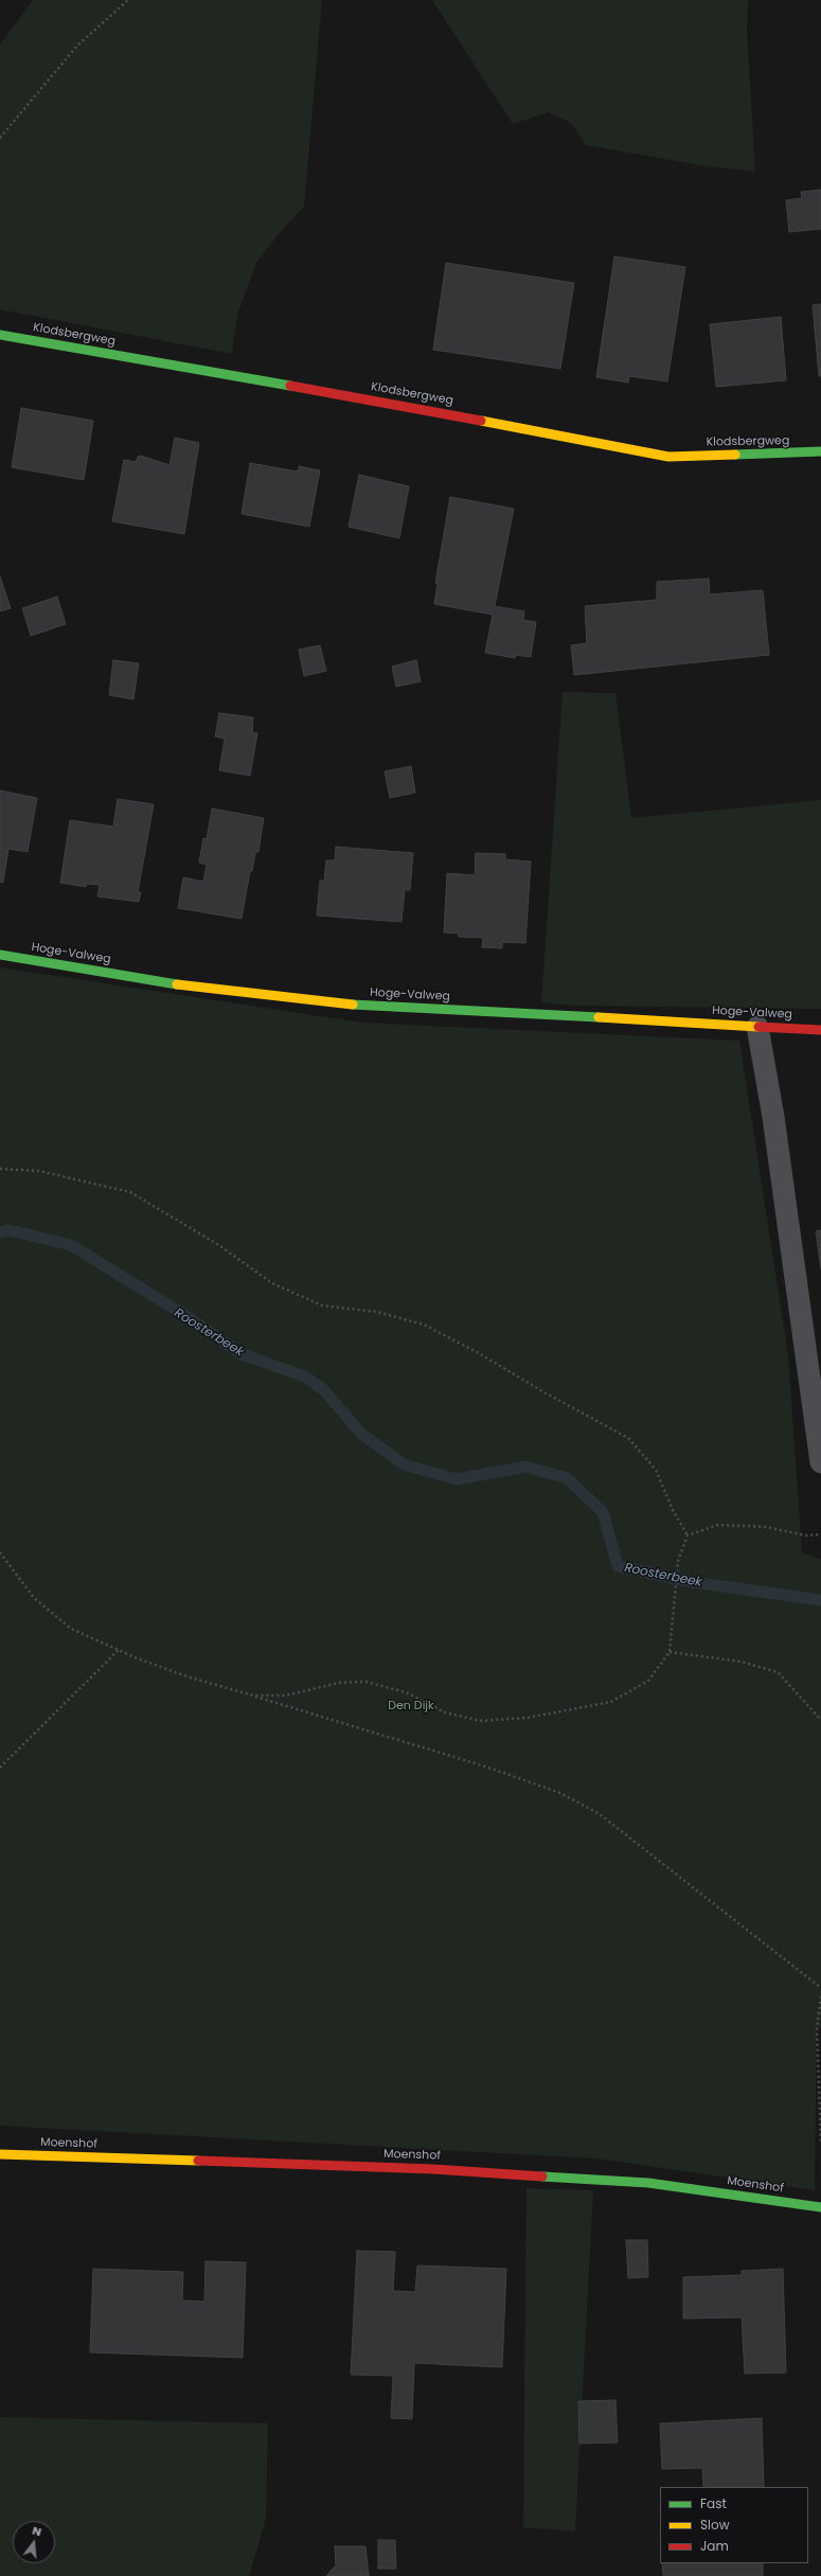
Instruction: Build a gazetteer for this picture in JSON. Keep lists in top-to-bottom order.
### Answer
{
  "streets": {
    "street": ["Klodsbergweg", "Hoge-Valweg", "Moenshof"]
  },
  "water": ["Roosterbeek"],
  "parks": ["Den Dijk"],
  "legend": ["Fast", "Slow", "Jam"],
  "north": "top"
}
